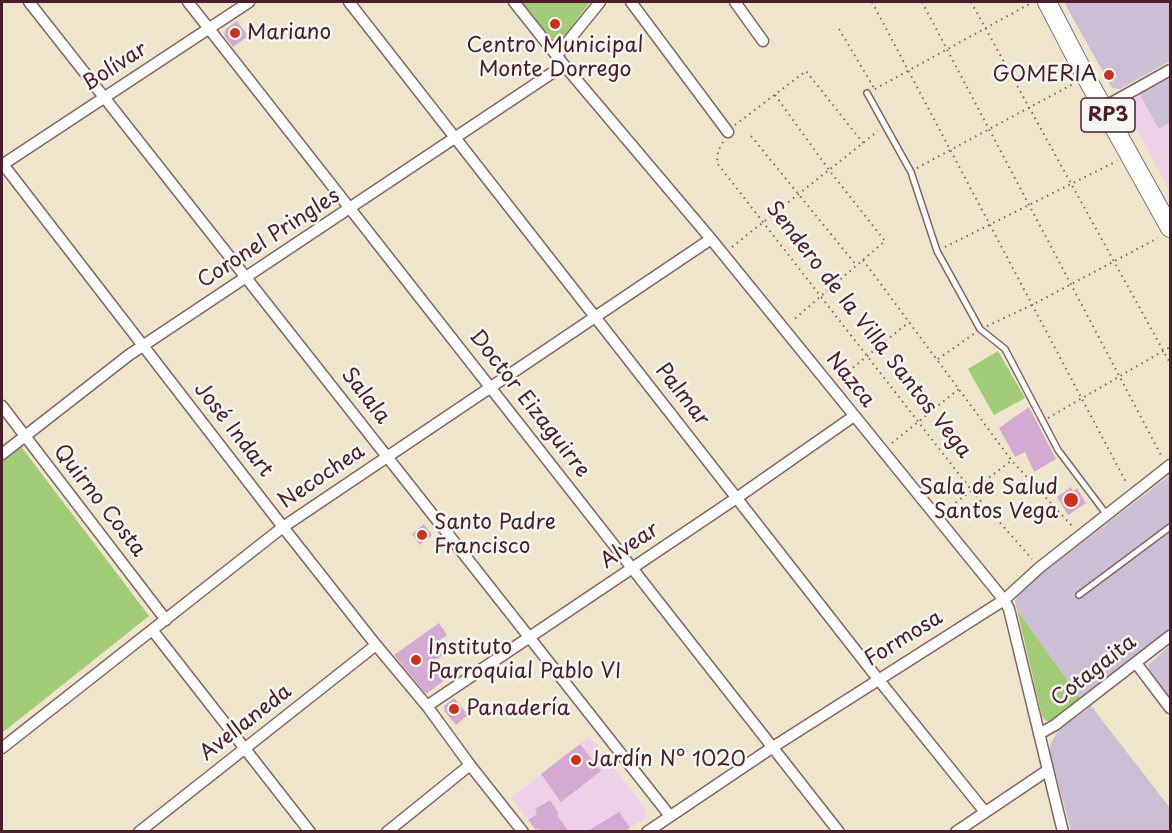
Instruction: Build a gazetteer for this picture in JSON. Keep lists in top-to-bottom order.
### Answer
{
  "streets": {
    "highway": ["RP3"],
    "street": [
      "Bolívar",
      "Coronel Pringles",
      "Nazca",
      "Palmar",
      "Salala",
      "Doctor Eizaguirre",
      "José Indart",
      "Necochea",
      "Quirno Costa",
      "Alvear",
      "Formosa",
      "Cotagaita",
      "Avellaneda"
    ],
    "path": ["Sendero de la Villa Santos Vega"]
  },
  "crossings": [
    ["Bolívar", "Salala"],
    ["Bolívar", "Doctor Eizaguirre"],
    ["Bolívar", "José Indart"],
    ["Coronel Pringles", "Nazca"],
    ["Coronel Pringles", "Palmar"],
    ["Coronel Pringles", "Salala"],
    ["Coronel Pringles", "Doctor Eizaguirre"],
    ["Coronel Pringles", "José Indart"],
    ["Coronel Pringles", "Quirno Costa"],
    ["Sendero de la Villa Santos Vega", "Formosa"],
    ["Nazca", "Necochea"],
    ["Nazca", "Alvear"],
    ["Nazca", "Formosa"],
    ["Nazca", "Cotagaita"],
    ["Palmar", "Necochea"],
    ["Palmar", "Alvear"],
    ["Palmar", "Formosa"],
    ["Salala", "Necochea"],
    ["Salala", "Alvear"],
    ["Salala", "Formosa"],
    ["Doctor Eizaguirre", "Necochea"],
    ["Doctor Eizaguirre", "Alvear"],
    ["Doctor Eizaguirre", "Formosa"],
    ["José Indart", "Necochea"],
    ["José Indart", "Alvear"],
    ["José Indart", "Avellaneda"],
    ["Necochea", "Quirno Costa"]
  ],
  "places": [
    "Centro Municipal Monte Dorrego",
    "Mariano",
    "GOMERIA",
    "Sala de Salud Santos Vega",
    "Santo Padre Francisco",
    "Instituto Parroquial Pablo VI",
    "Panadería",
    "Jardín N° 1020"
  ]
}
